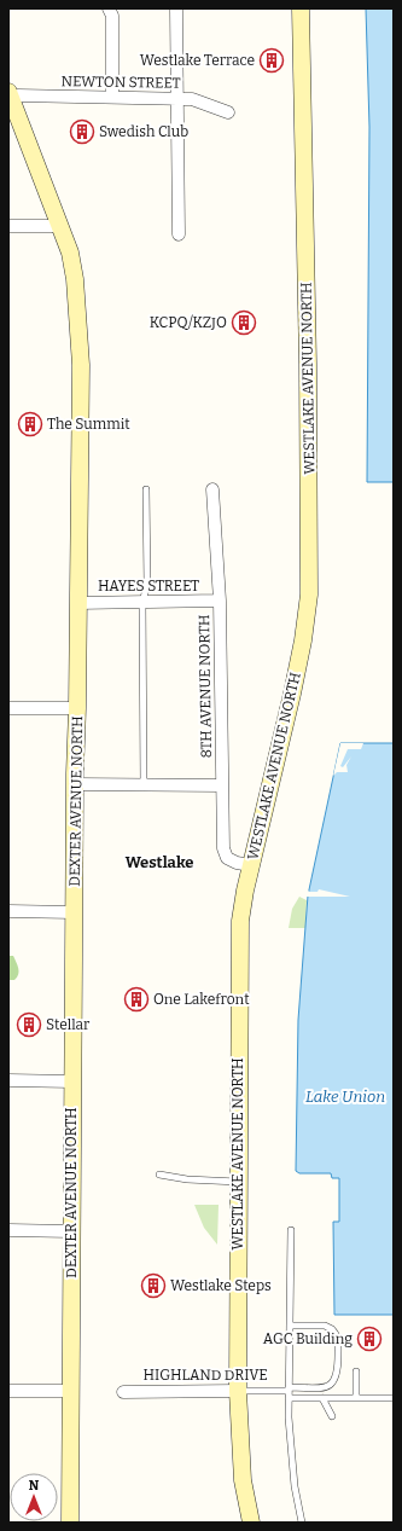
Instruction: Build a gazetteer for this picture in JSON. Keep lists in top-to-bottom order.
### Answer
{
  "streets": {
    "main road": ["WESTLAKE AVENUE NORTH", "DEXTER AVENUE NORTH"],
    "street": [
      "NEWTON STREET",
      "HAYES STREET",
      "8TH AVENUE NORTH",
      "HIGHLAND DRIVE"
    ]
  },
  "crossings": [
    ["NEWTON STREET", "DEXTER AVENUE NORTH"],
    ["WESTLAKE AVENUE NORTH", "8TH AVENUE NORTH"],
    ["WESTLAKE AVENUE NORTH", "HIGHLAND DRIVE"],
    ["HAYES STREET", "8TH AVENUE NORTH"],
    ["HAYES STREET", "DEXTER AVENUE NORTH"]
  ],
  "districts": ["Westlake"],
  "water": ["Lake Union"],
  "places": {
    "building": [
      "Westlake Terrace",
      "Swedish Club",
      "KCPQ/KZJO",
      "The Summit",
      "One Lakefront",
      "Stellar",
      "Westlake Steps",
      "AGC Building"
    ]
  },
  "north": "top"
}
